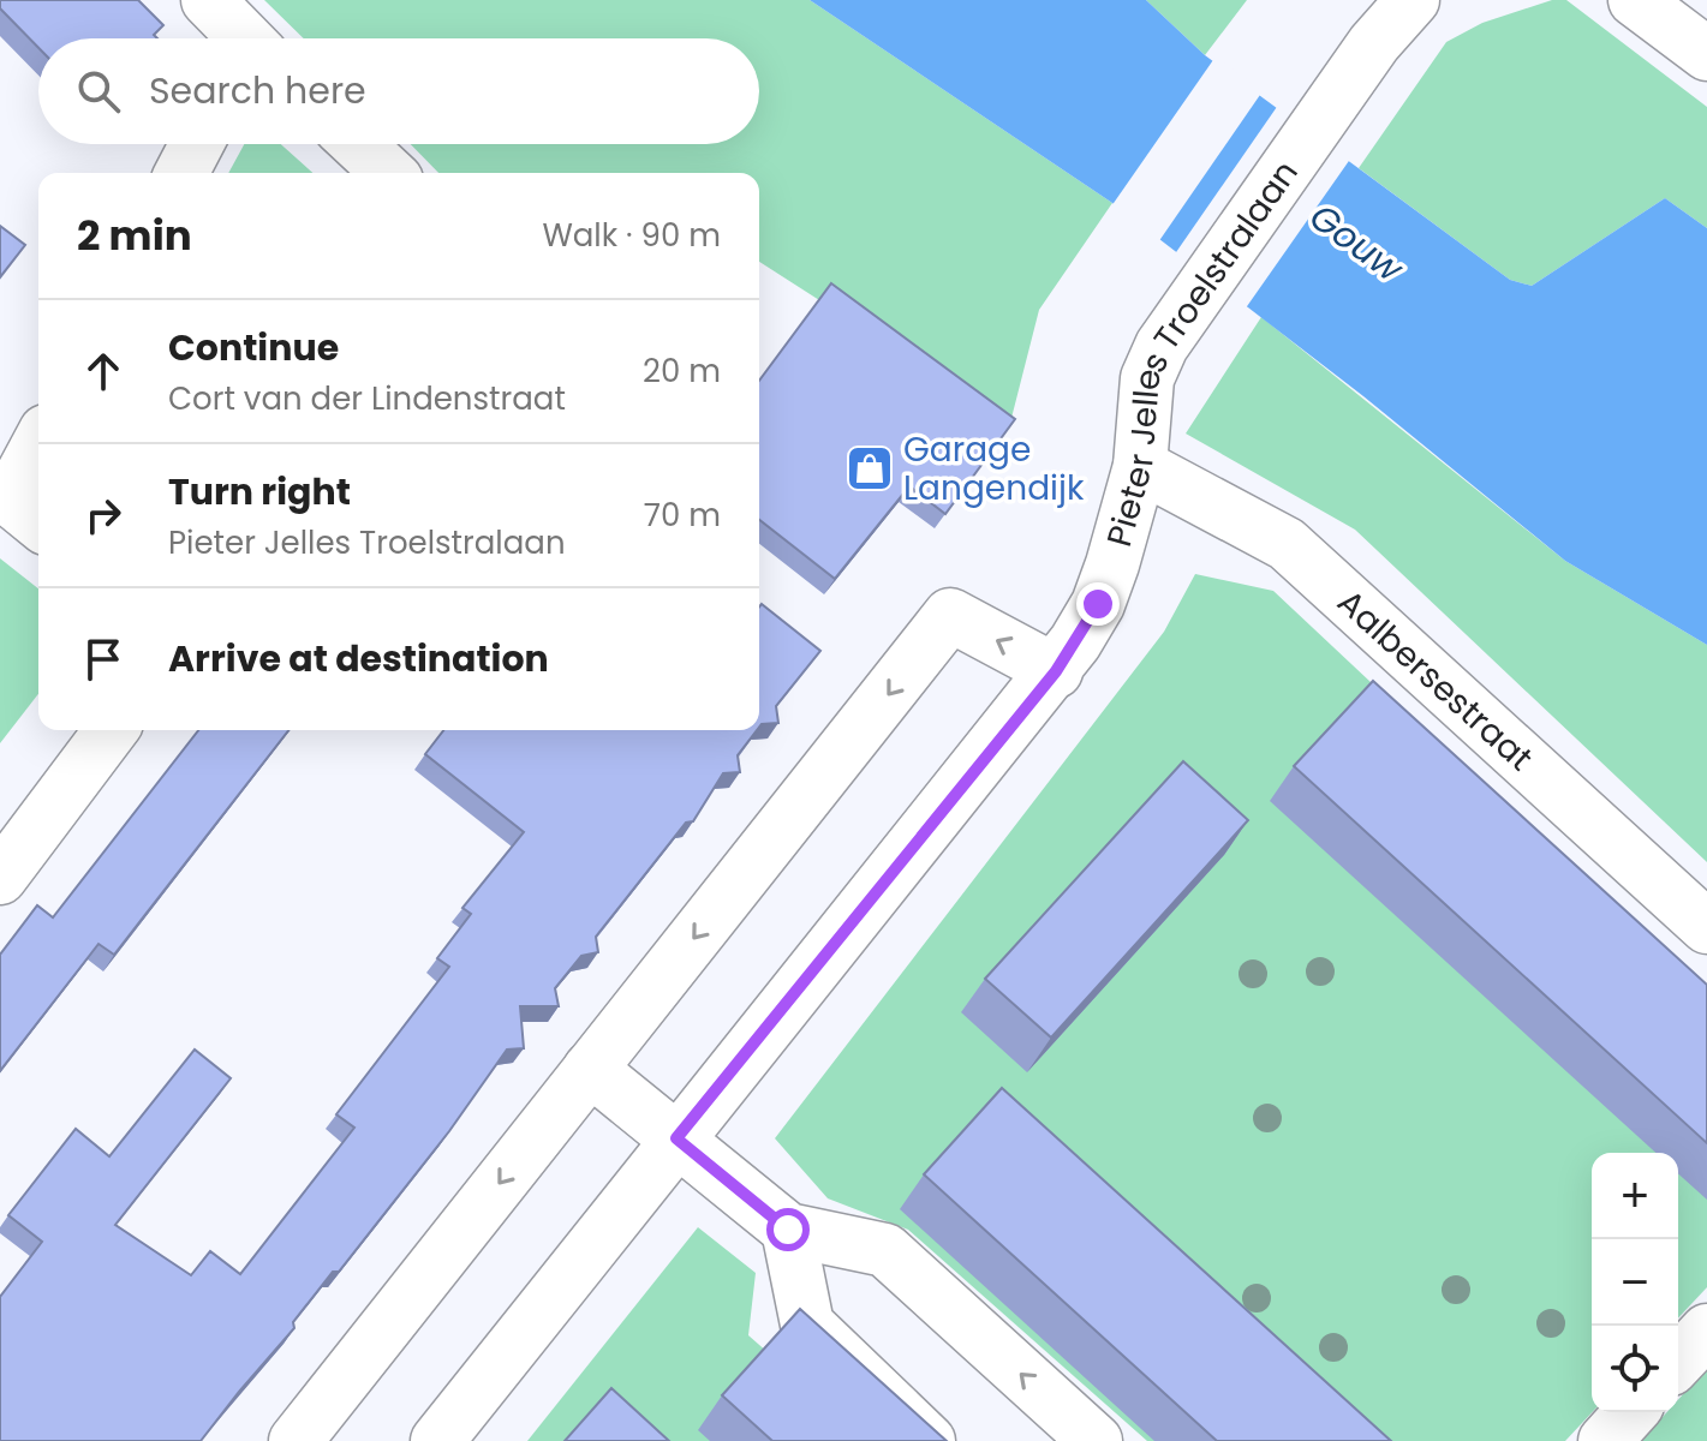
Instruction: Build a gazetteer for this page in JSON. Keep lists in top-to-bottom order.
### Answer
{
  "streets": {
    "street": ["Pieter Jelles Troelstralaan", "Aalbersestraat"]
  },
  "crossings": [
    ["Pieter Jelles Troelstralaan", "Aalbersestraat"]
  ],
  "water": ["Gouw"],
  "places": {
    "shop": ["Garage Langendijk"]
  },
  "page": {
    "search": "Search here",
    "heading": ["2 min", "Walk · 90 m"],
    "list": [
      ["Continue", "Cort van der Lindenstraat", "20 m"],
      ["Turn right", "Pieter Jelles Troelstralaan", "70 m"],
      "Arrive at destination"
    ],
    "map_buttons": ["+", "−"]
  }
}
